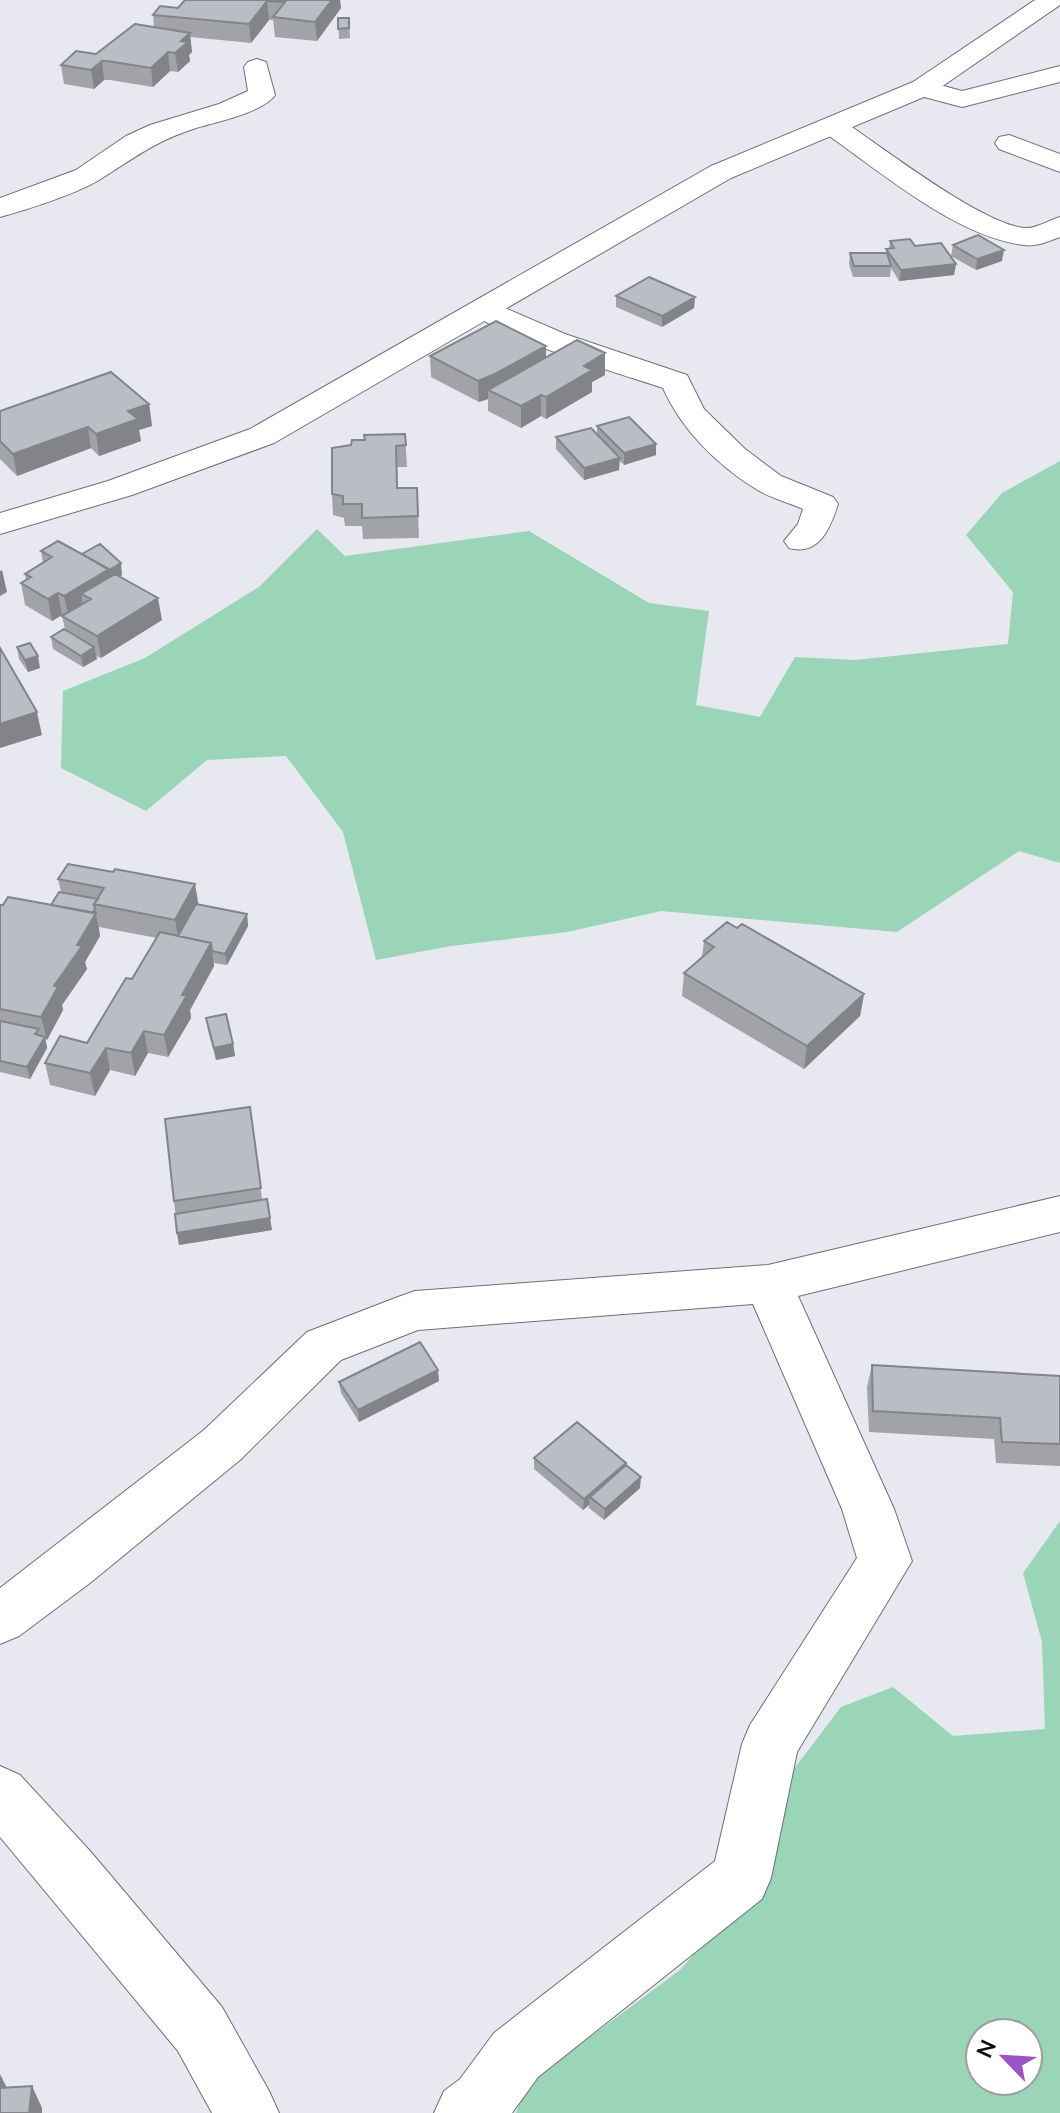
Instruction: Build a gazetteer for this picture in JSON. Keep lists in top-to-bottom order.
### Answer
{
  "north": "top left"
}
